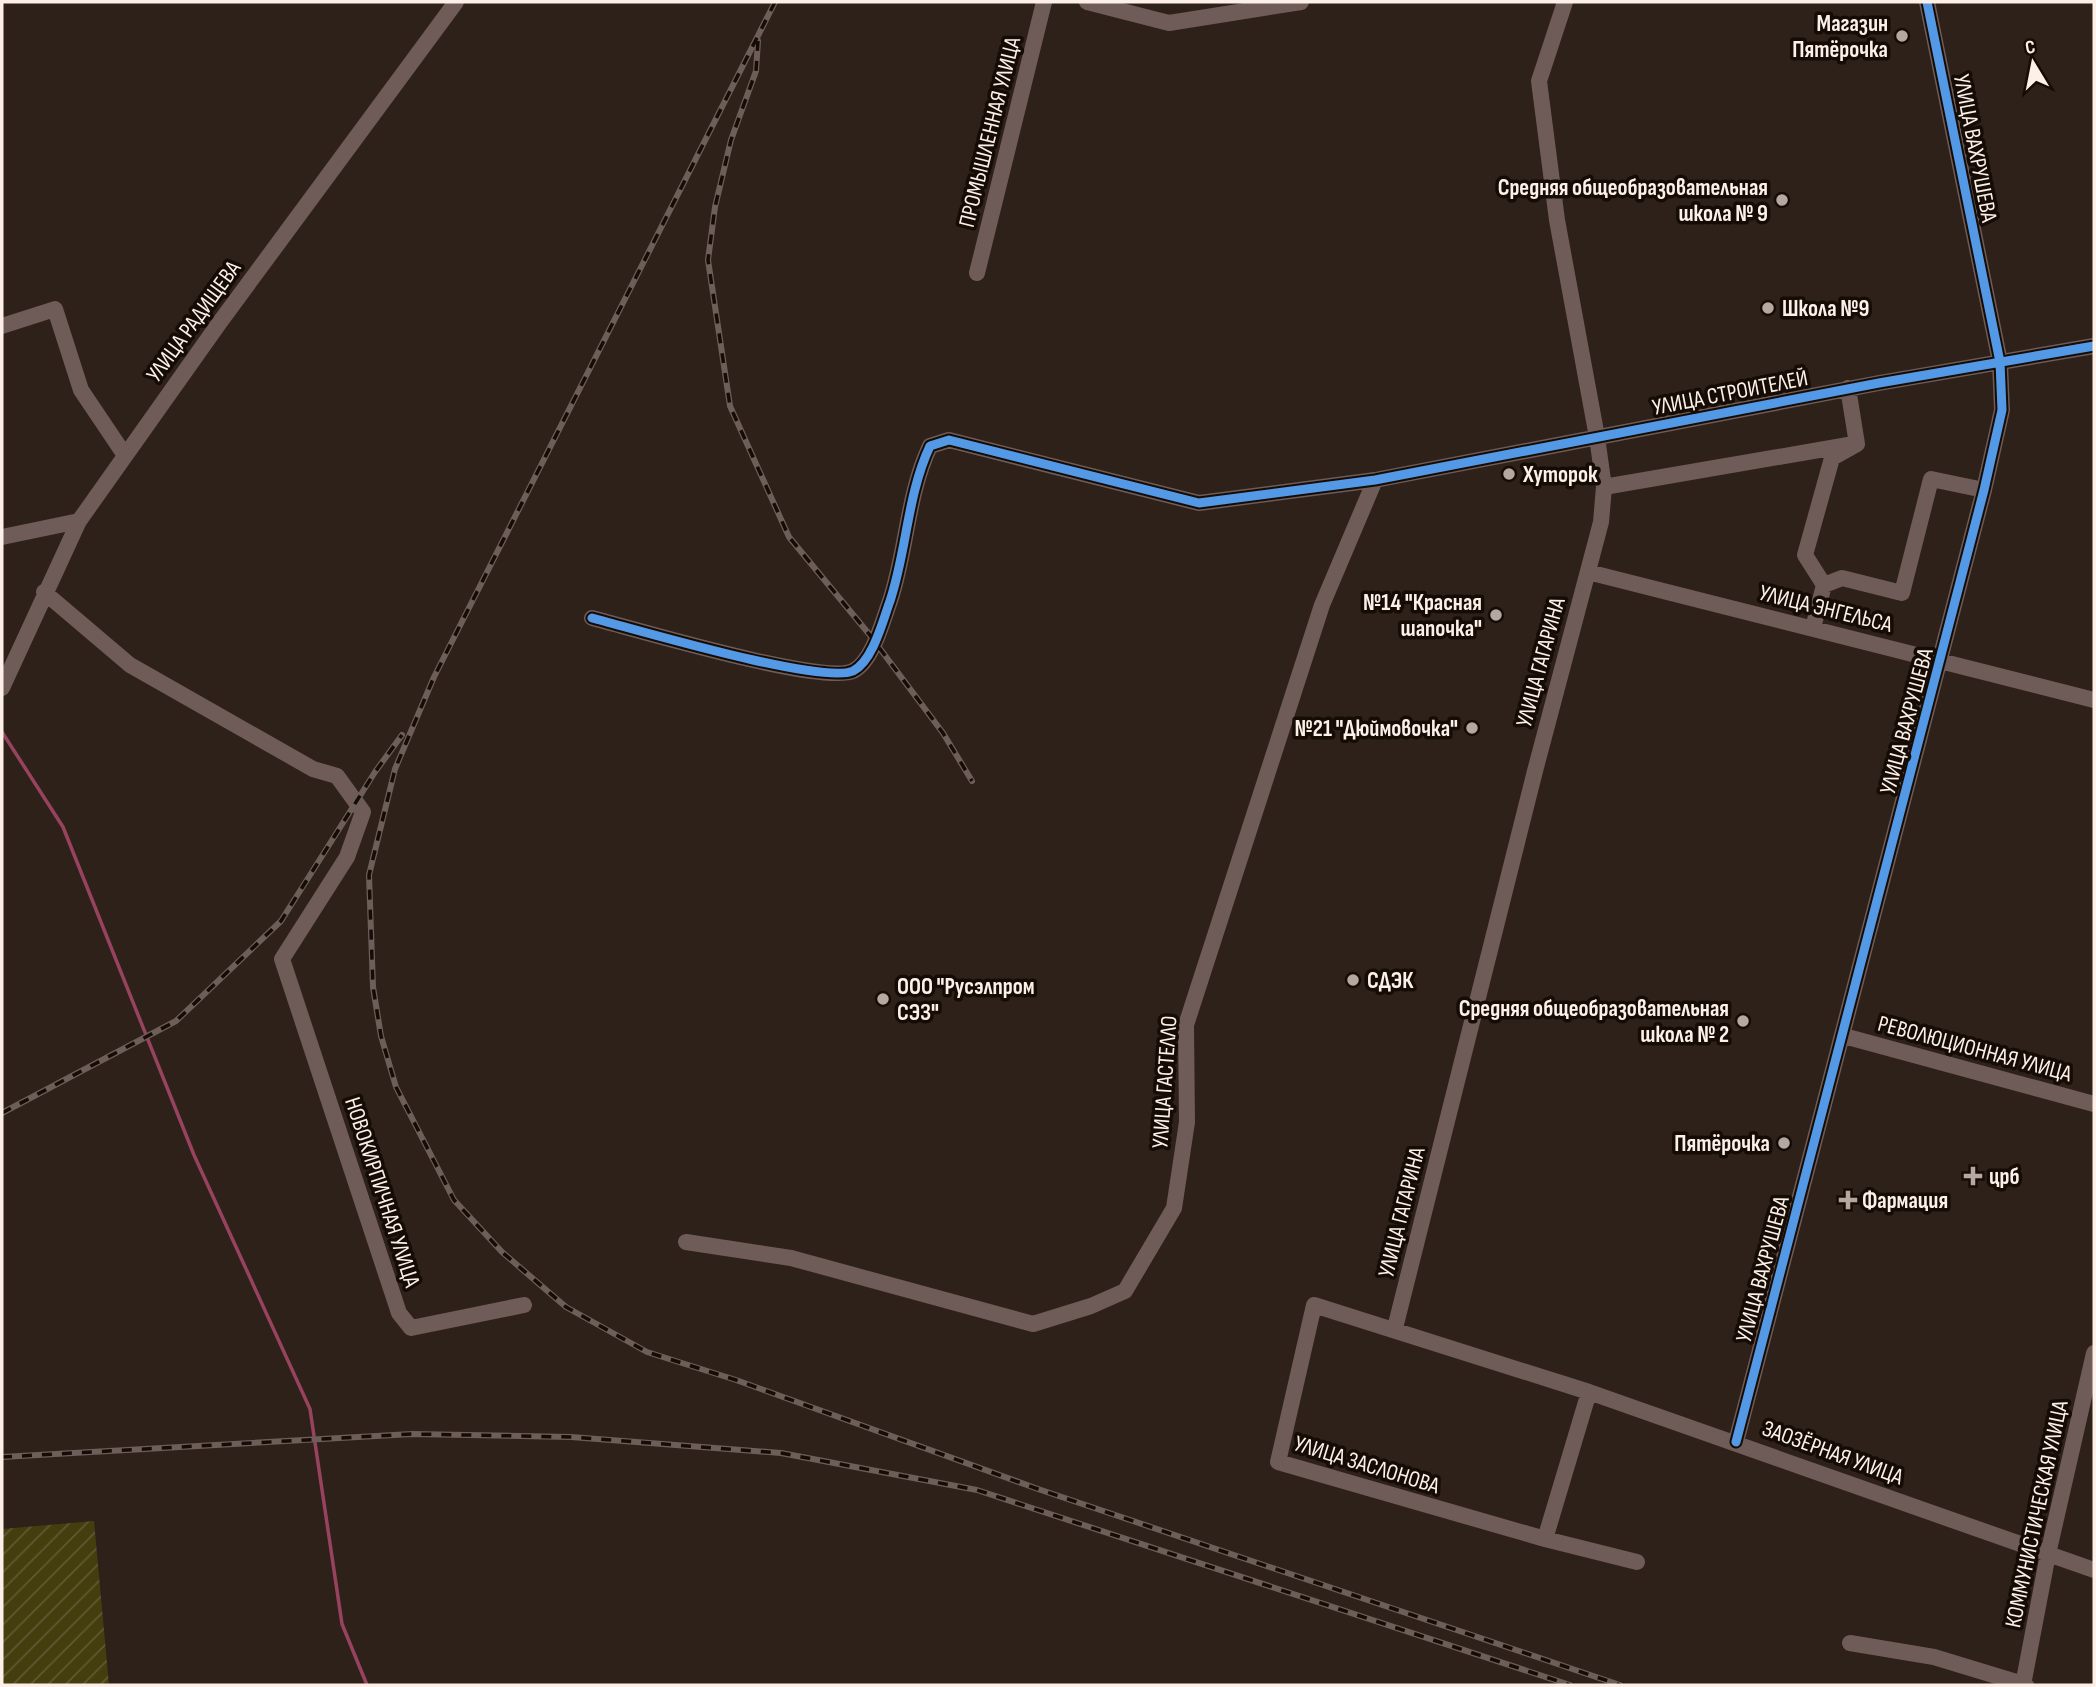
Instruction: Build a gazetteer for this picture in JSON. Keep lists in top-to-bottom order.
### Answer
{
  "streets": {
    "street": [
      "ПРОМЫШЛЕННАЯ УЛИЦА",
      "УЛИЦА ВАХРУШЕВА",
      "УЛИЦА РАДИЩЕВА",
      "УЛИЦА СТРОИТЕЛЕЙ",
      "УЛИЦА ЭНГЕЛЬСА",
      "УЛИЦА ГАГАРИНА",
      "РЕВОЛЮЦИОННАЯ УЛИЦА",
      "УЛИЦА ГАСТЕЛЛО",
      "НОВОКИРПИЧНАЯ УЛИЦА",
      "ЗАОЗЁРНАЯ УЛИЦА",
      "УЛИЦА ЗАСЛОНОВА",
      "КОММУНИСТИЧЕСКАЯ УЛИЦА"
    ]
  },
  "crossings": [
    ["УЛИЦА ВАХРУШЕВА", "УЛИЦА СТРОИТЕЛЕЙ"],
    ["УЛИЦА ВАХРУШЕВА", "УЛИЦА ЭНГЕЛЬСА"],
    ["УЛИЦА ВАХРУШЕВА", "РЕВОЛЮЦИОННАЯ УЛИЦА"],
    ["УЛИЦА ВАХРУШЕВА", "ЗАОЗЁРНАЯ УЛИЦА"],
    ["УЛИЦА РАДИЩЕВА", "НОВОКИРПИЧНАЯ УЛИЦА"],
    ["УЛИЦА СТРОИТЕЛЕЙ", "УЛИЦА ГАГАРИНА"],
    ["УЛИЦА СТРОИТЕЛЕЙ", "УЛИЦА ГАСТЕЛЛО"],
    ["УЛИЦА ЭНГЕЛЬСА", "УЛИЦА ГАГАРИНА"],
    ["УЛИЦА ГАГАРИНА", "ЗАОЗЁРНАЯ УЛИЦА"],
    ["УЛИЦА ГАГАРИНА", "УЛИЦА ЗАСЛОНОВА"],
    ["ЗАОЗЁРНАЯ УЛИЦА", "УЛИЦА ЗАСЛОНОВА"],
    ["ЗАОЗЁРНАЯ УЛИЦА", "КОММУНИСТИЧЕСКАЯ УЛИЦА"]
  ],
  "places": {
    "other": [
      "Магазин Пятёрочка",
      "Средняя общеобразовательная школа № 9",
      "Школа №9",
      "Хуторок",
      "№14 \"Красная шапочка\"",
      "№21 \"Дюймовочка\"",
      "СДЭК",
      "ООО \"Русэлпром СЭЗ\"",
      "Средняя общеобразовательная школа № 2",
      "Пятёрочка"
    ],
    "health": ["црб", "Фармация"]
  },
  "north": "top"
}
